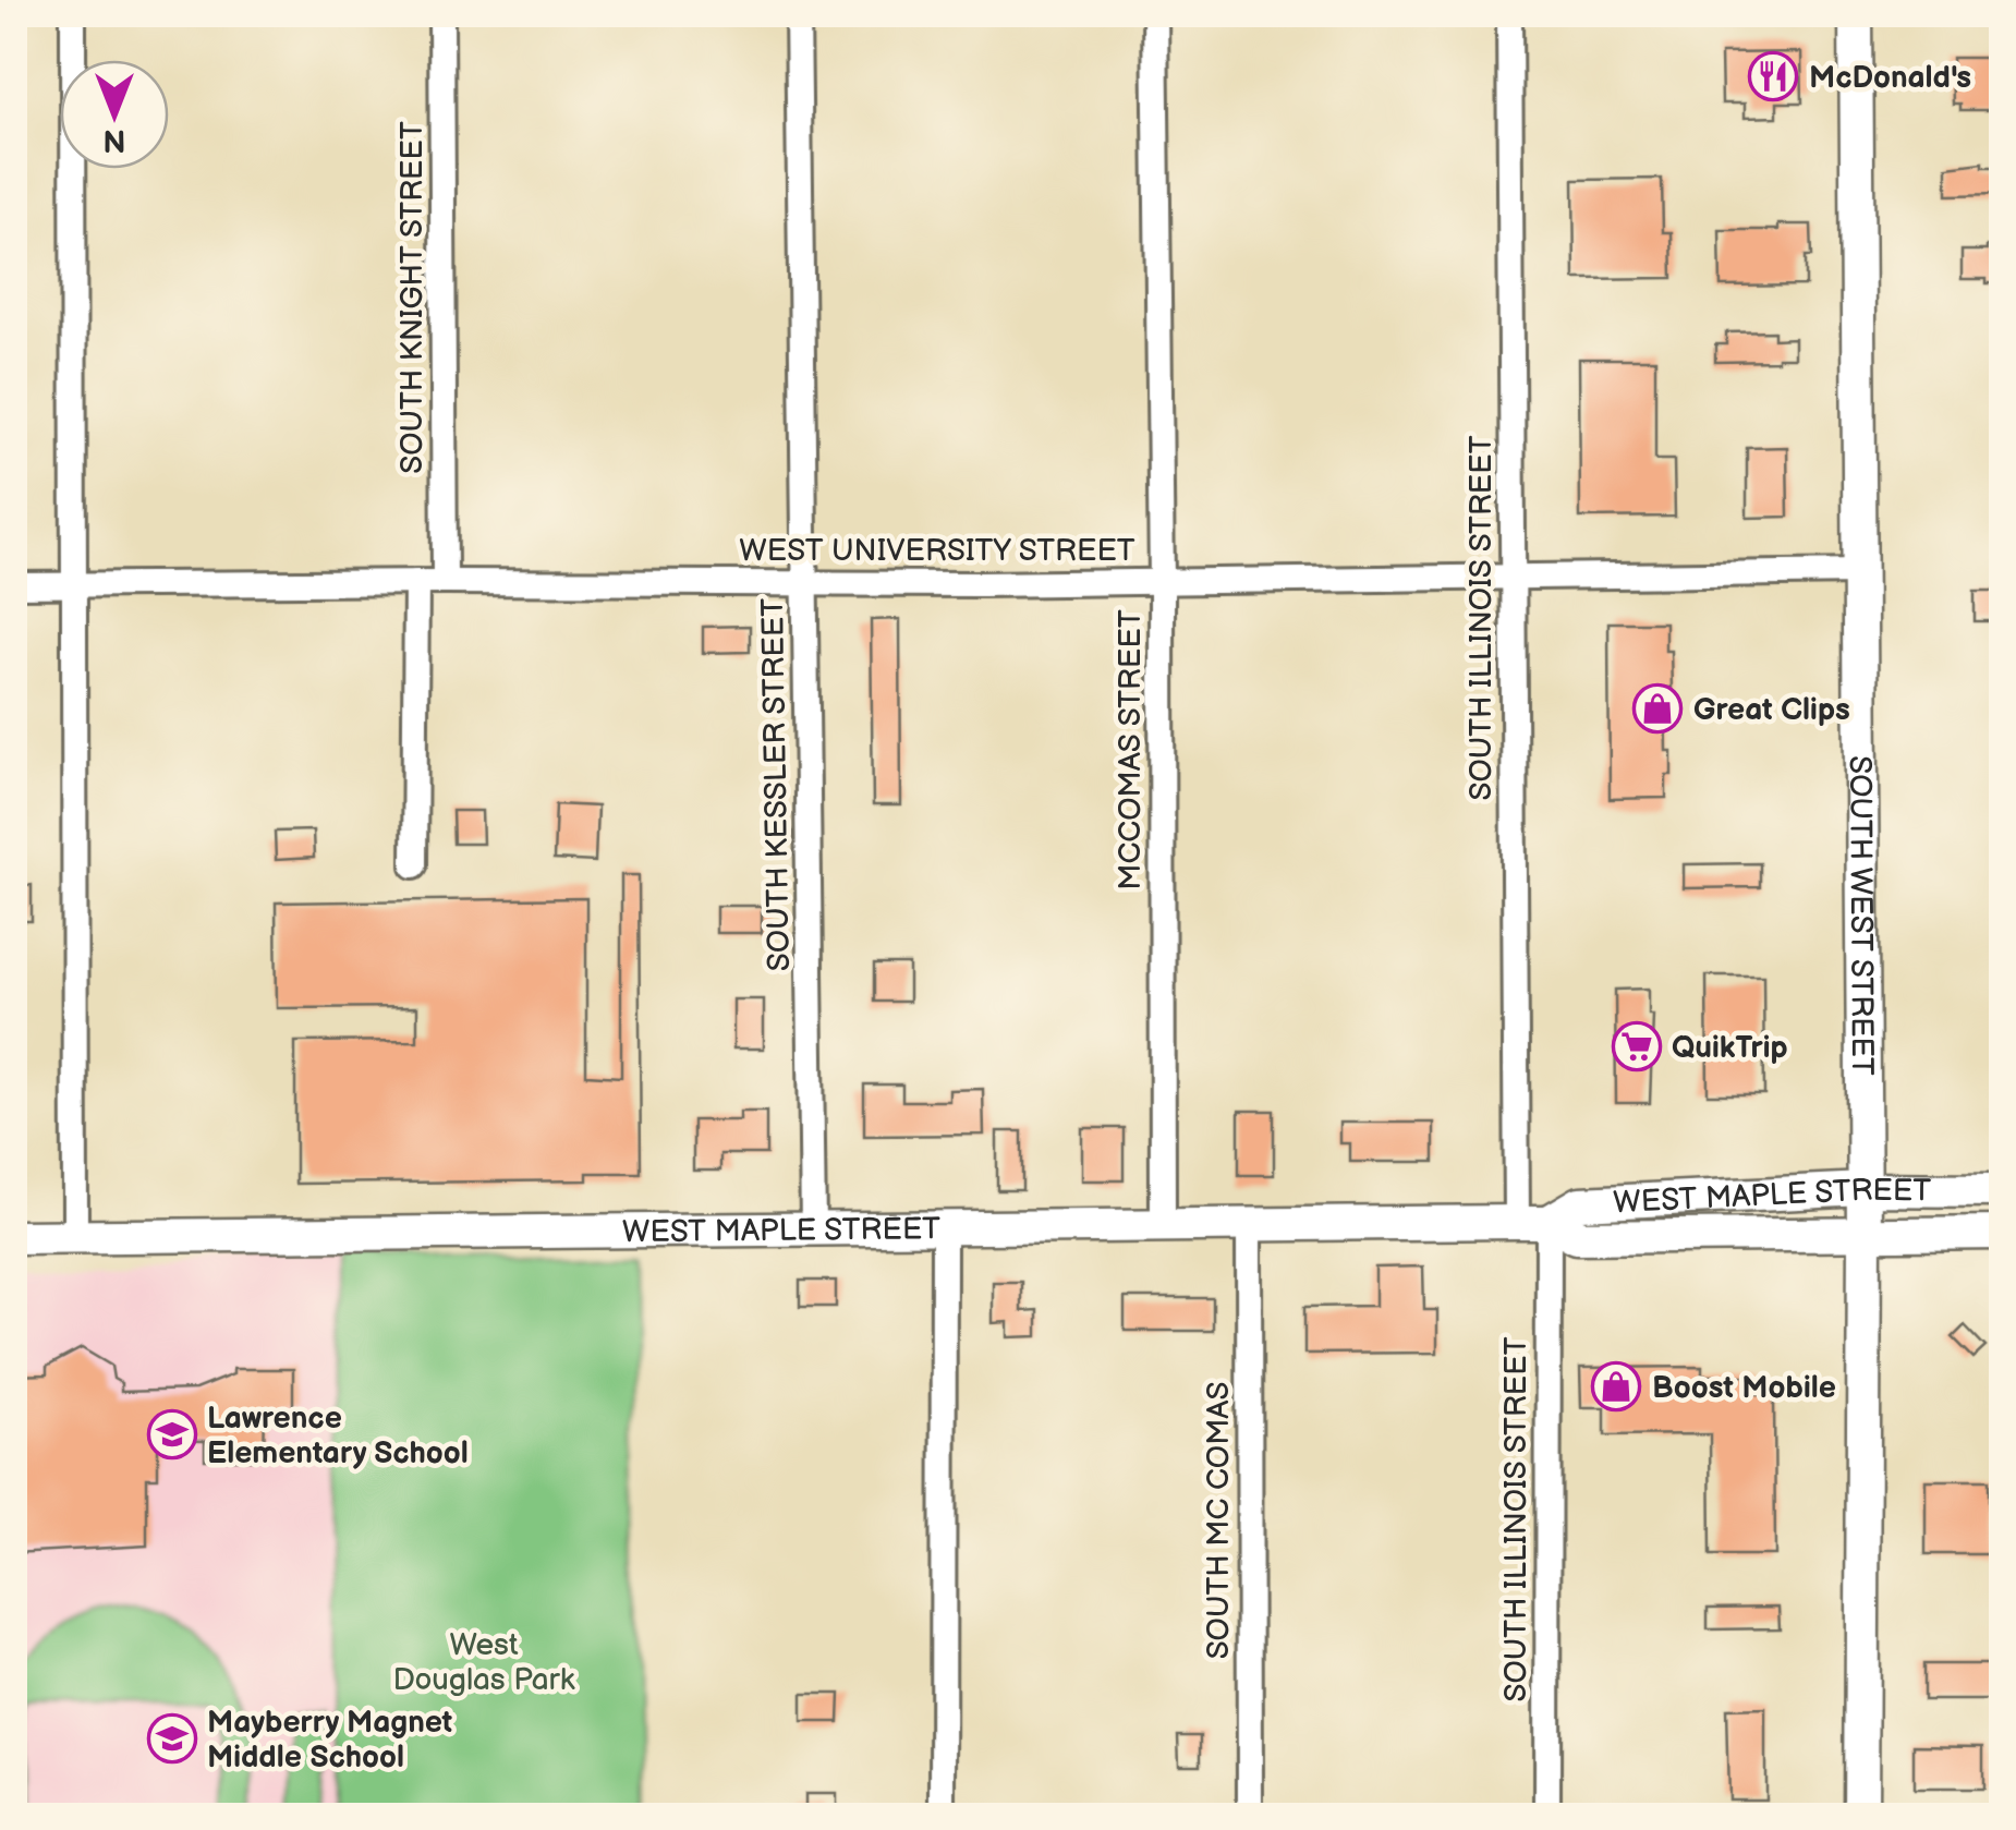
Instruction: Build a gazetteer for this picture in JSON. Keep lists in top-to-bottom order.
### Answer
{
  "streets": {
    "street": [
      "SOUTH KNIGHT STREET",
      "WEST UNIVERSITY STREET",
      "SOUTH ILLINOIS STREET",
      "MCCOMAS STREET",
      "SOUTH KESSLER STREET",
      "SOUTH WEST STREET",
      "WEST MAPLE STREET",
      "SOUTH MC COMAS"
    ]
  },
  "crossings": [
    ["SOUTH KNIGHT STREET", "WEST UNIVERSITY STREET"],
    ["WEST UNIVERSITY STREET", "SOUTH ILLINOIS STREET"],
    ["WEST UNIVERSITY STREET", "MCCOMAS STREET"],
    ["WEST UNIVERSITY STREET", "SOUTH KESSLER STREET"],
    ["WEST UNIVERSITY STREET", "SOUTH WEST STREET"],
    ["SOUTH ILLINOIS STREET", "WEST MAPLE STREET"],
    ["MCCOMAS STREET", "WEST MAPLE STREET"],
    ["SOUTH KESSLER STREET", "WEST MAPLE STREET"],
    ["SOUTH WEST STREET", "WEST MAPLE STREET"],
    ["WEST MAPLE STREET", "SOUTH MC COMAS"]
  ],
  "parks": ["West Douglas Park"],
  "places": {
    "restaurant": ["McDonald's"],
    "shop": ["Great Clips", "Boost Mobile"],
    "supermarket": ["QuikTrip"],
    "school or university": ["Lawrence Elementary School", "Mayberry Magnet Middle School"]
  },
  "north": "bottom"
}
